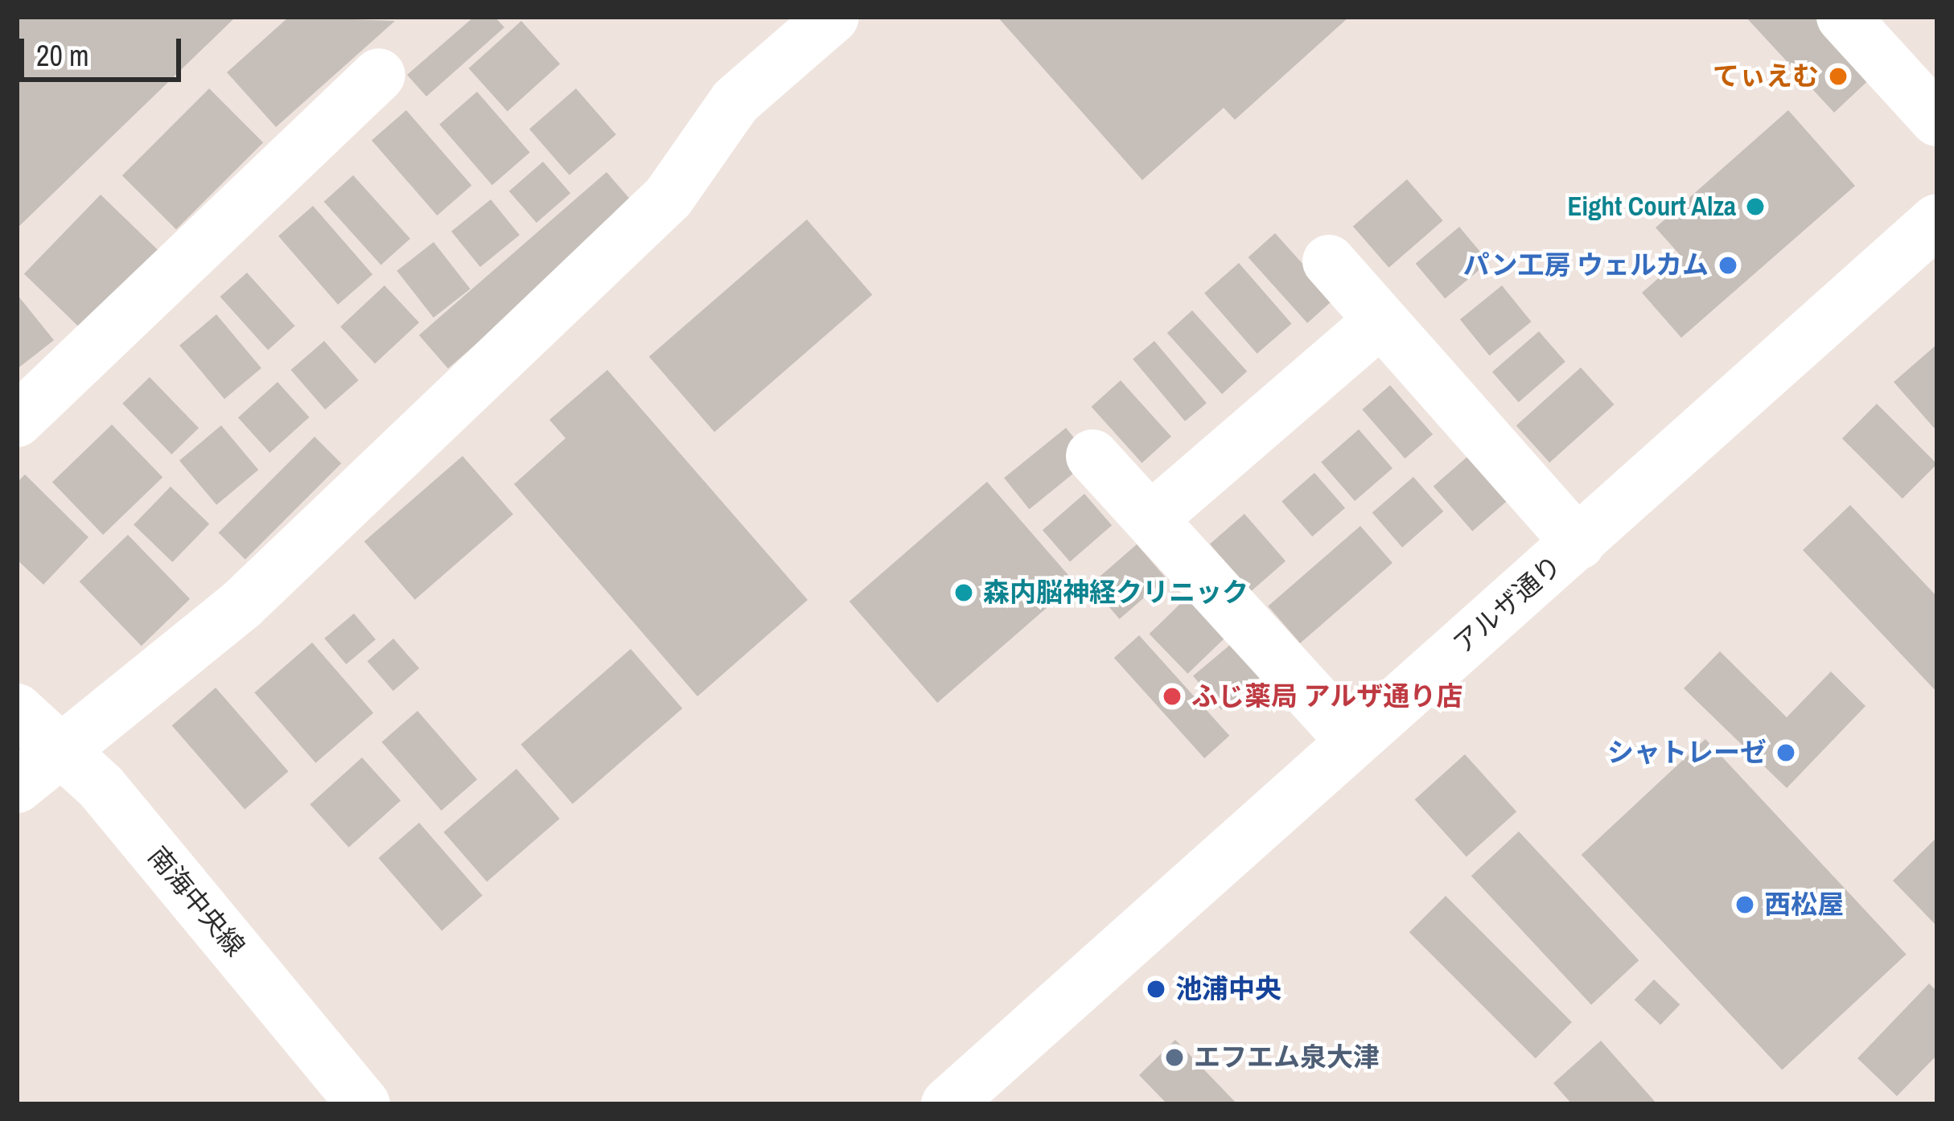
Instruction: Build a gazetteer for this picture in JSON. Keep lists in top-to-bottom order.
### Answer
{
  "streets": {
    "street": ["アルザ通り", "南海中央線"]
  },
  "places": [
    "てぃえむ",
    "Eight Court Alza",
    "パン工房 ウェルカム",
    "森内脳神経クリニック",
    "ふじ薬局 アルザ通り店",
    "シャトレーゼ",
    "西松屋",
    "池浦中央",
    "エフエム泉大津"
  ],
  "scale_bar": "20 m"
}
